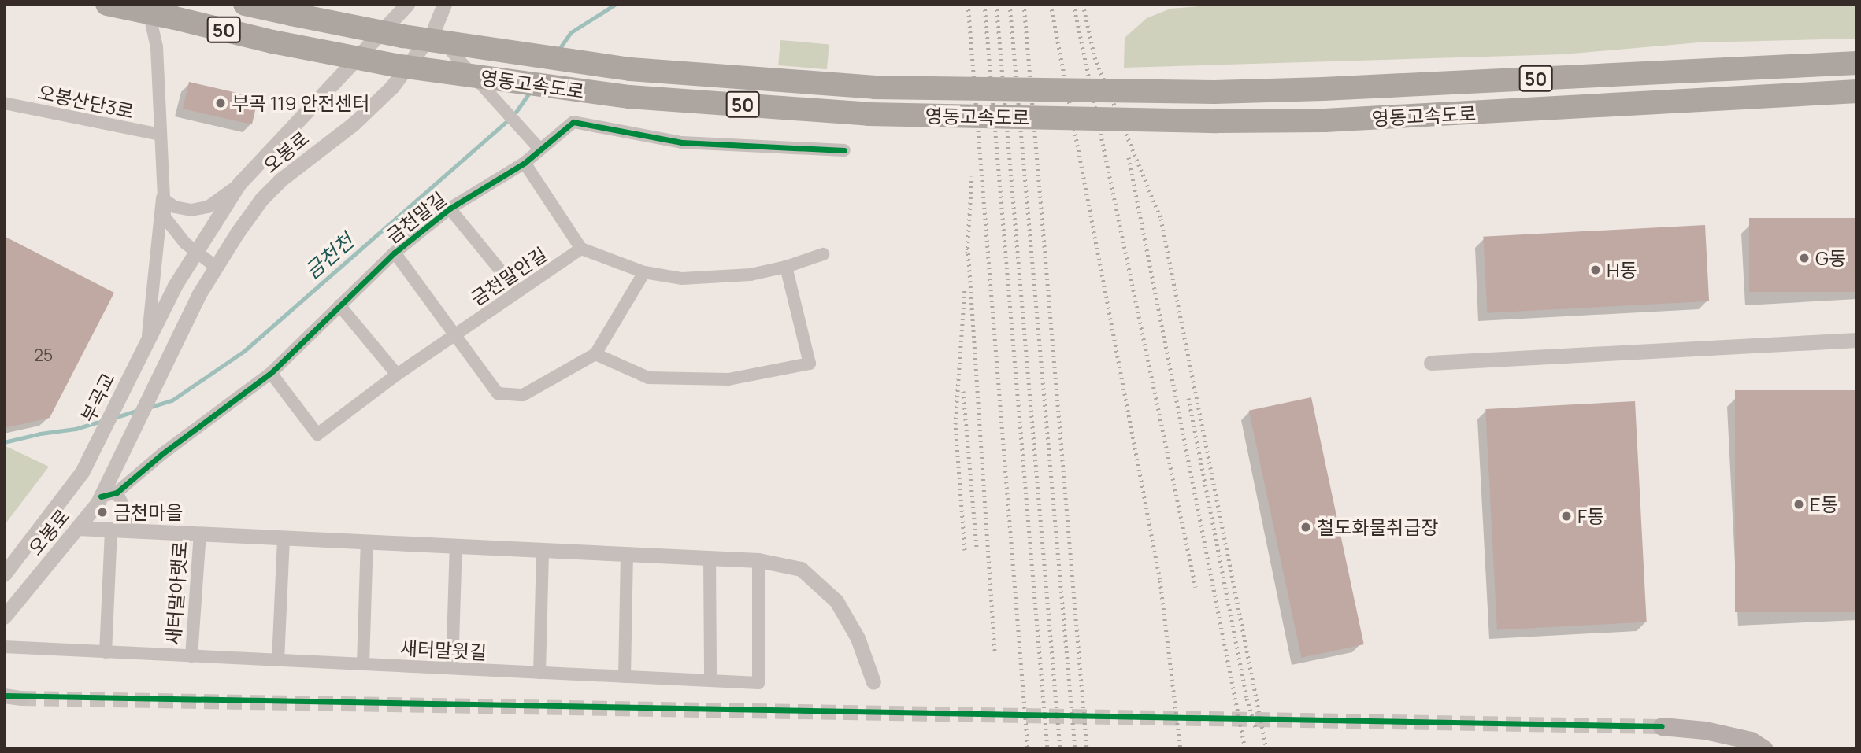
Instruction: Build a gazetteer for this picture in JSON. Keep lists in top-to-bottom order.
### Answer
{
  "streets": {
    "highway": ["50", "영동고속도로"],
    "street": [
      "오봉산단3로",
      "오봉로",
      "금천말길",
      "금천말안길",
      "부곡교",
      "새터말아랫로",
      "새터말윗길"
    ]
  },
  "crossings": [
    ["오봉로", "금천말길"],
    ["오봉로", "부곡교"],
    ["오봉로", "새터말아랫로"],
    ["금천말길", "금천말안길"],
    ["새터말아랫로", "새터말윗길"]
  ],
  "water": ["금천천"],
  "places": [
    "부곡 119 안전센터",
    "G동",
    "H동",
    "E동",
    "금천마을",
    "F동",
    "철도화물취급장"
  ],
  "house_numbers": ["25"]
}
